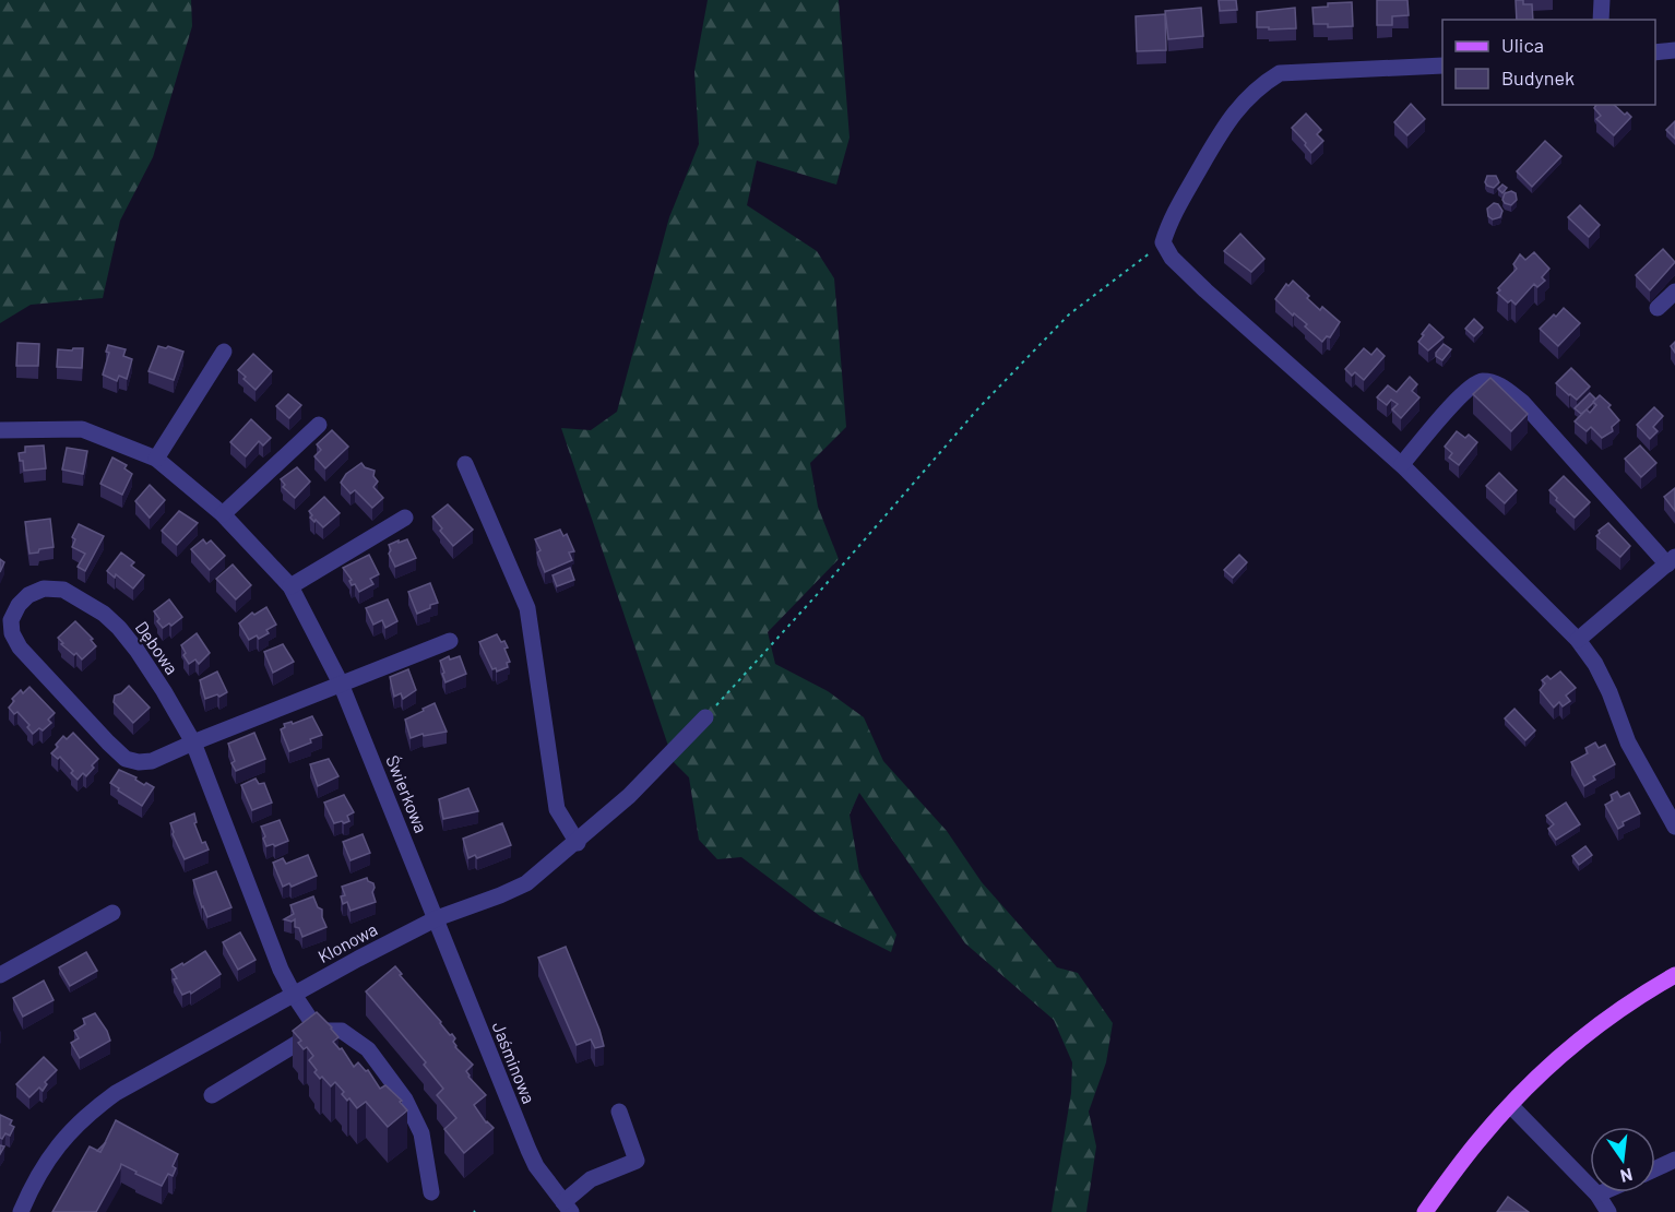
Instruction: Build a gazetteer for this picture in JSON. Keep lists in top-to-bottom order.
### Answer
{
  "streets": {
    "street": [
      "Dębowa",
      "Świerkowa",
      "Klonowa",
      "Jaśminowa"
    ]
  },
  "crossings": [
    ["Dębowa", "Klonowa"],
    ["Świerkowa", "Klonowa"],
    ["Świerkowa", "Jaśminowa"],
    ["Klonowa", "Jaśminowa"]
  ],
  "legend": ["Ulica", "Budynek"],
  "north": "bottom"
}
